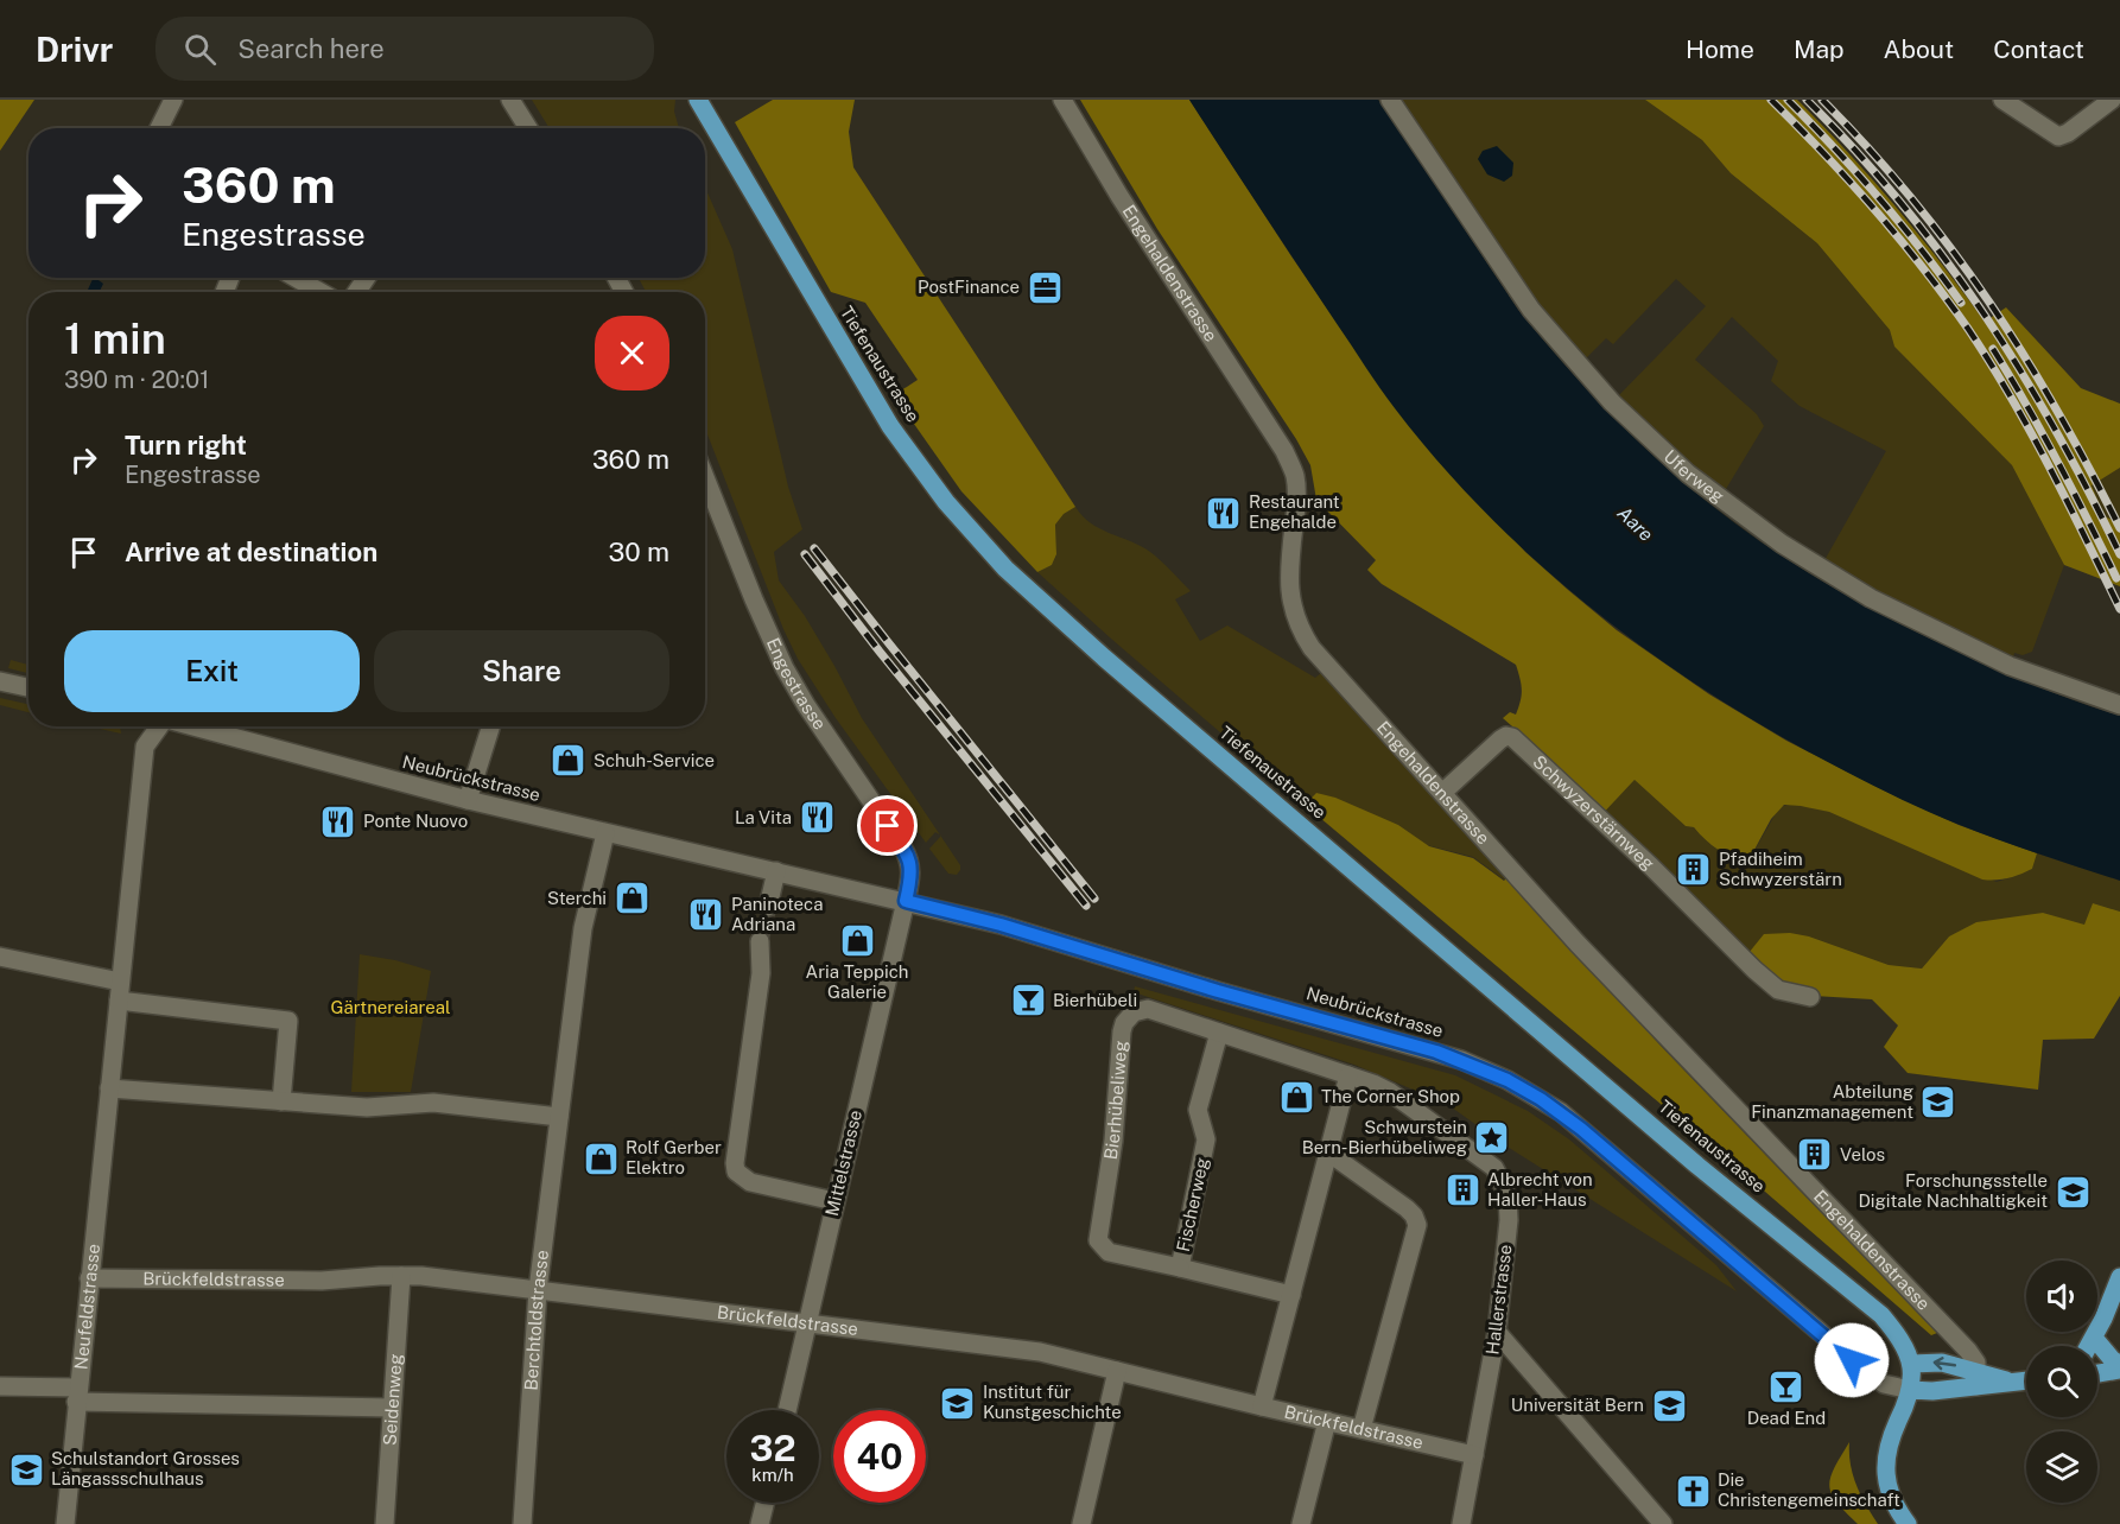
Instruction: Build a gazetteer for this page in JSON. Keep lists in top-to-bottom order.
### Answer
{
  "streets": {
    "main road": ["Tiefenaustrasse"],
    "street": [
      "Engehaldenstrasse",
      "Uferweg",
      "Engestrasse",
      "Neubrückstrasse",
      "Schwyzerstärnweg",
      "Bierhübeliweg",
      "Mittelstrasse",
      "Fischerweg",
      "Brückfeldstrasse",
      "Hallerstrasse",
      "Neufeldstrasse",
      "Berchtoldstrasse",
      "Seidenweg"
    ]
  },
  "crossings": [
    ["Engehaldenstrasse", "Schwyzerstärnweg"],
    ["Engestrasse", "Neubrückstrasse"],
    ["Engestrasse", "Mittelstrasse"],
    ["Neubrückstrasse", "Mittelstrasse"],
    ["Neubrückstrasse", "Berchtoldstrasse"],
    ["Bierhübeliweg", "Fischerweg"],
    ["Bierhübeliweg", "Hallerstrasse"],
    ["Mittelstrasse", "Brückfeldstrasse"],
    ["Brückfeldstrasse", "Hallerstrasse"],
    ["Brückfeldstrasse", "Neufeldstrasse"],
    ["Brückfeldstrasse", "Berchtoldstrasse"],
    ["Brückfeldstrasse", "Seidenweg"]
  ],
  "water": ["Aare"],
  "parks": ["Gärtnereiareal"],
  "places": {
    "office": ["PostFinance"],
    "restaurant": [
      "Restaurant Engehalde",
      "La Vita",
      "Ponte Nuovo",
      "Paninoteca Adriana"
    ],
    "shop": [
      "Schuh-Service",
      "Sterchi",
      "Aria Teppich Galerie",
      "The Corner Shop",
      "Rolf Gerber Elektro"
    ],
    "building": ["Pfadiheim Schwyzerstärn", "Velos", "Albrecht von Haller-Haus"],
    "bar": ["Bierhübeli", "Dead End"],
    "school or university": [
      "Abteilung Finanzmanagement",
      "Forschungsstelle Digitale Nachhaltigkeit",
      "Institut für Kunstgeschichte",
      "Universität Bern",
      "Schulstandort Grosses Längassschulhaus"
    ],
    "place": ["Schwurstein Bern-Bierhübeliweg"],
    "church": ["Die Christengemeinschaft"]
  },
  "page": {
    "header": "Drivr",
    "search": "Search here",
    "nav": [
      "Home",
      "Map",
      "About",
      "Contact"
    ],
    "turn": ["360 m", "Engestrasse"],
    "heading": ["1 min", "390 m · 20:01"],
    "list": [
      {
        "name": "Turn right",
        "note": "Engestrasse",
        "value": "360 m"
      },
      {
        "name": "Arrive at destination",
        "value": "30 m"
      }
    ],
    "buttons": ["Exit", "Share"],
    "speed": "32 km/h",
    "limit": "40"
  }
}
